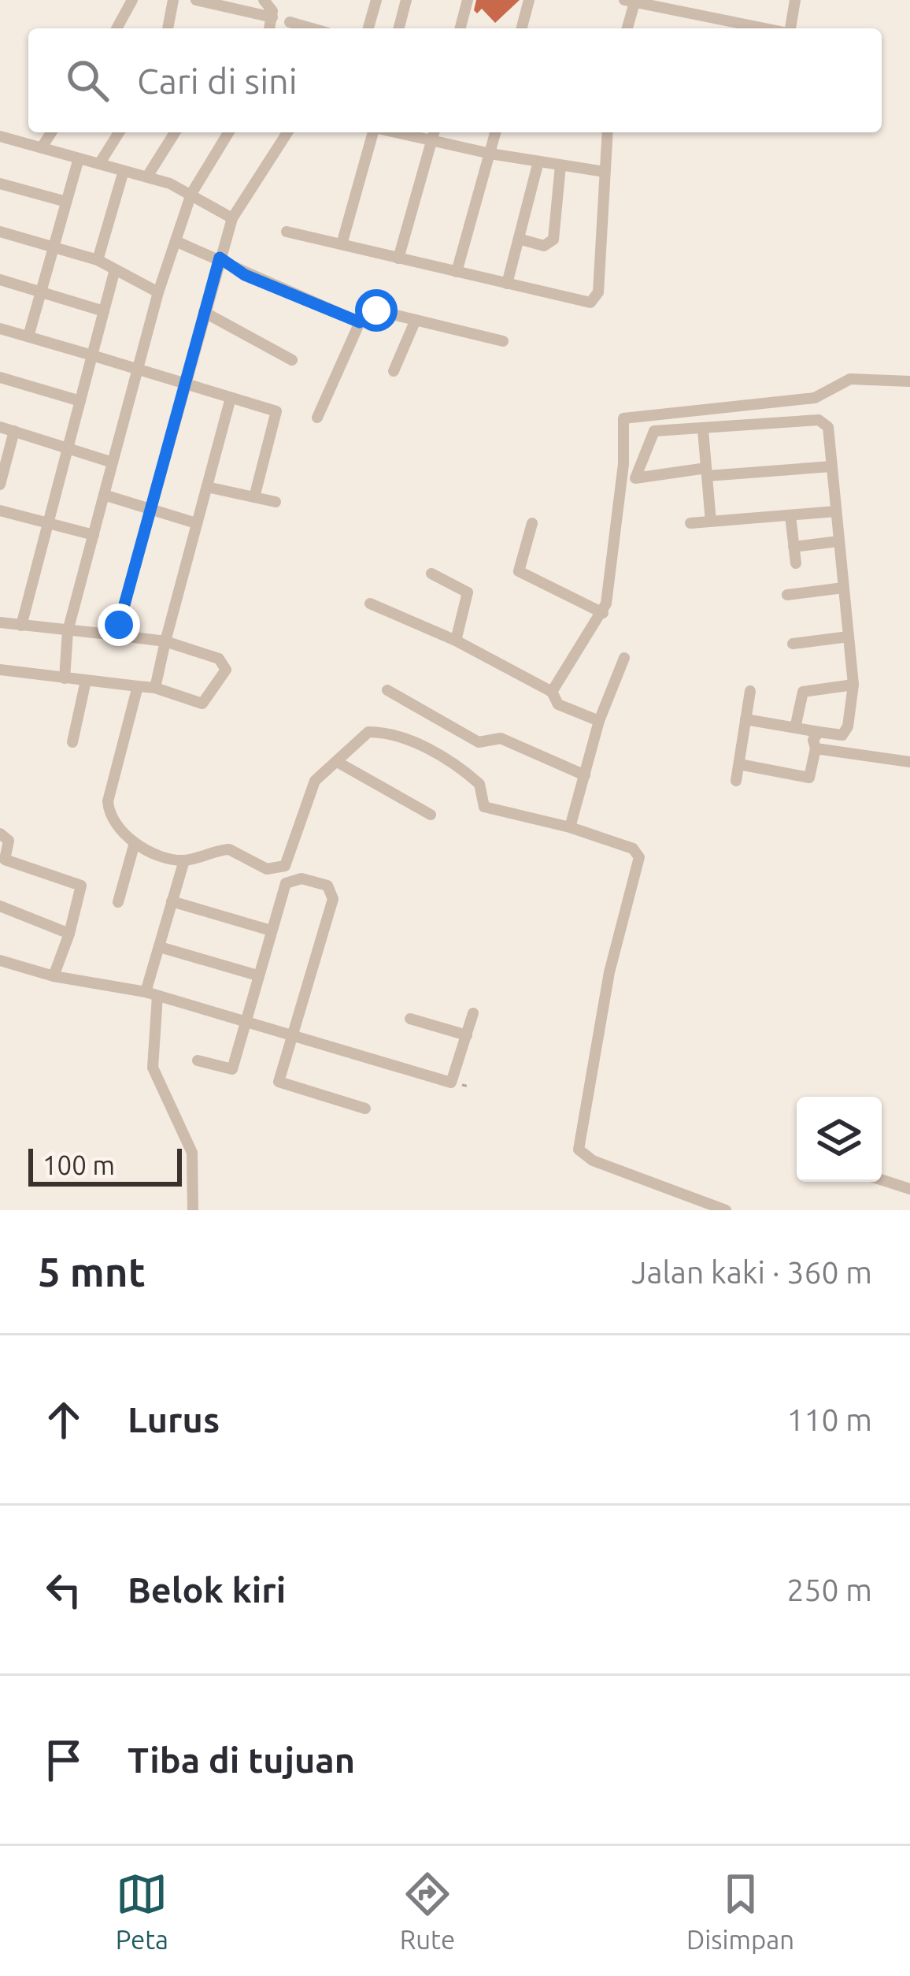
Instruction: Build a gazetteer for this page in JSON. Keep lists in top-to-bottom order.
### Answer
{
  "scale_bar": "100 m",
  "page": {
    "search": "Cari di sini",
    "scale": "100 m",
    "heading": ["5 mnt", "Jalan kaki · 360 m"],
    "list": [
      ["Lurus", "110 m"],
      ["Belok kiri", "250 m"],
      "Tiba di tujuan"
    ],
    "nav": ["Peta", "Rute", "Disimpan"]
  }
}
